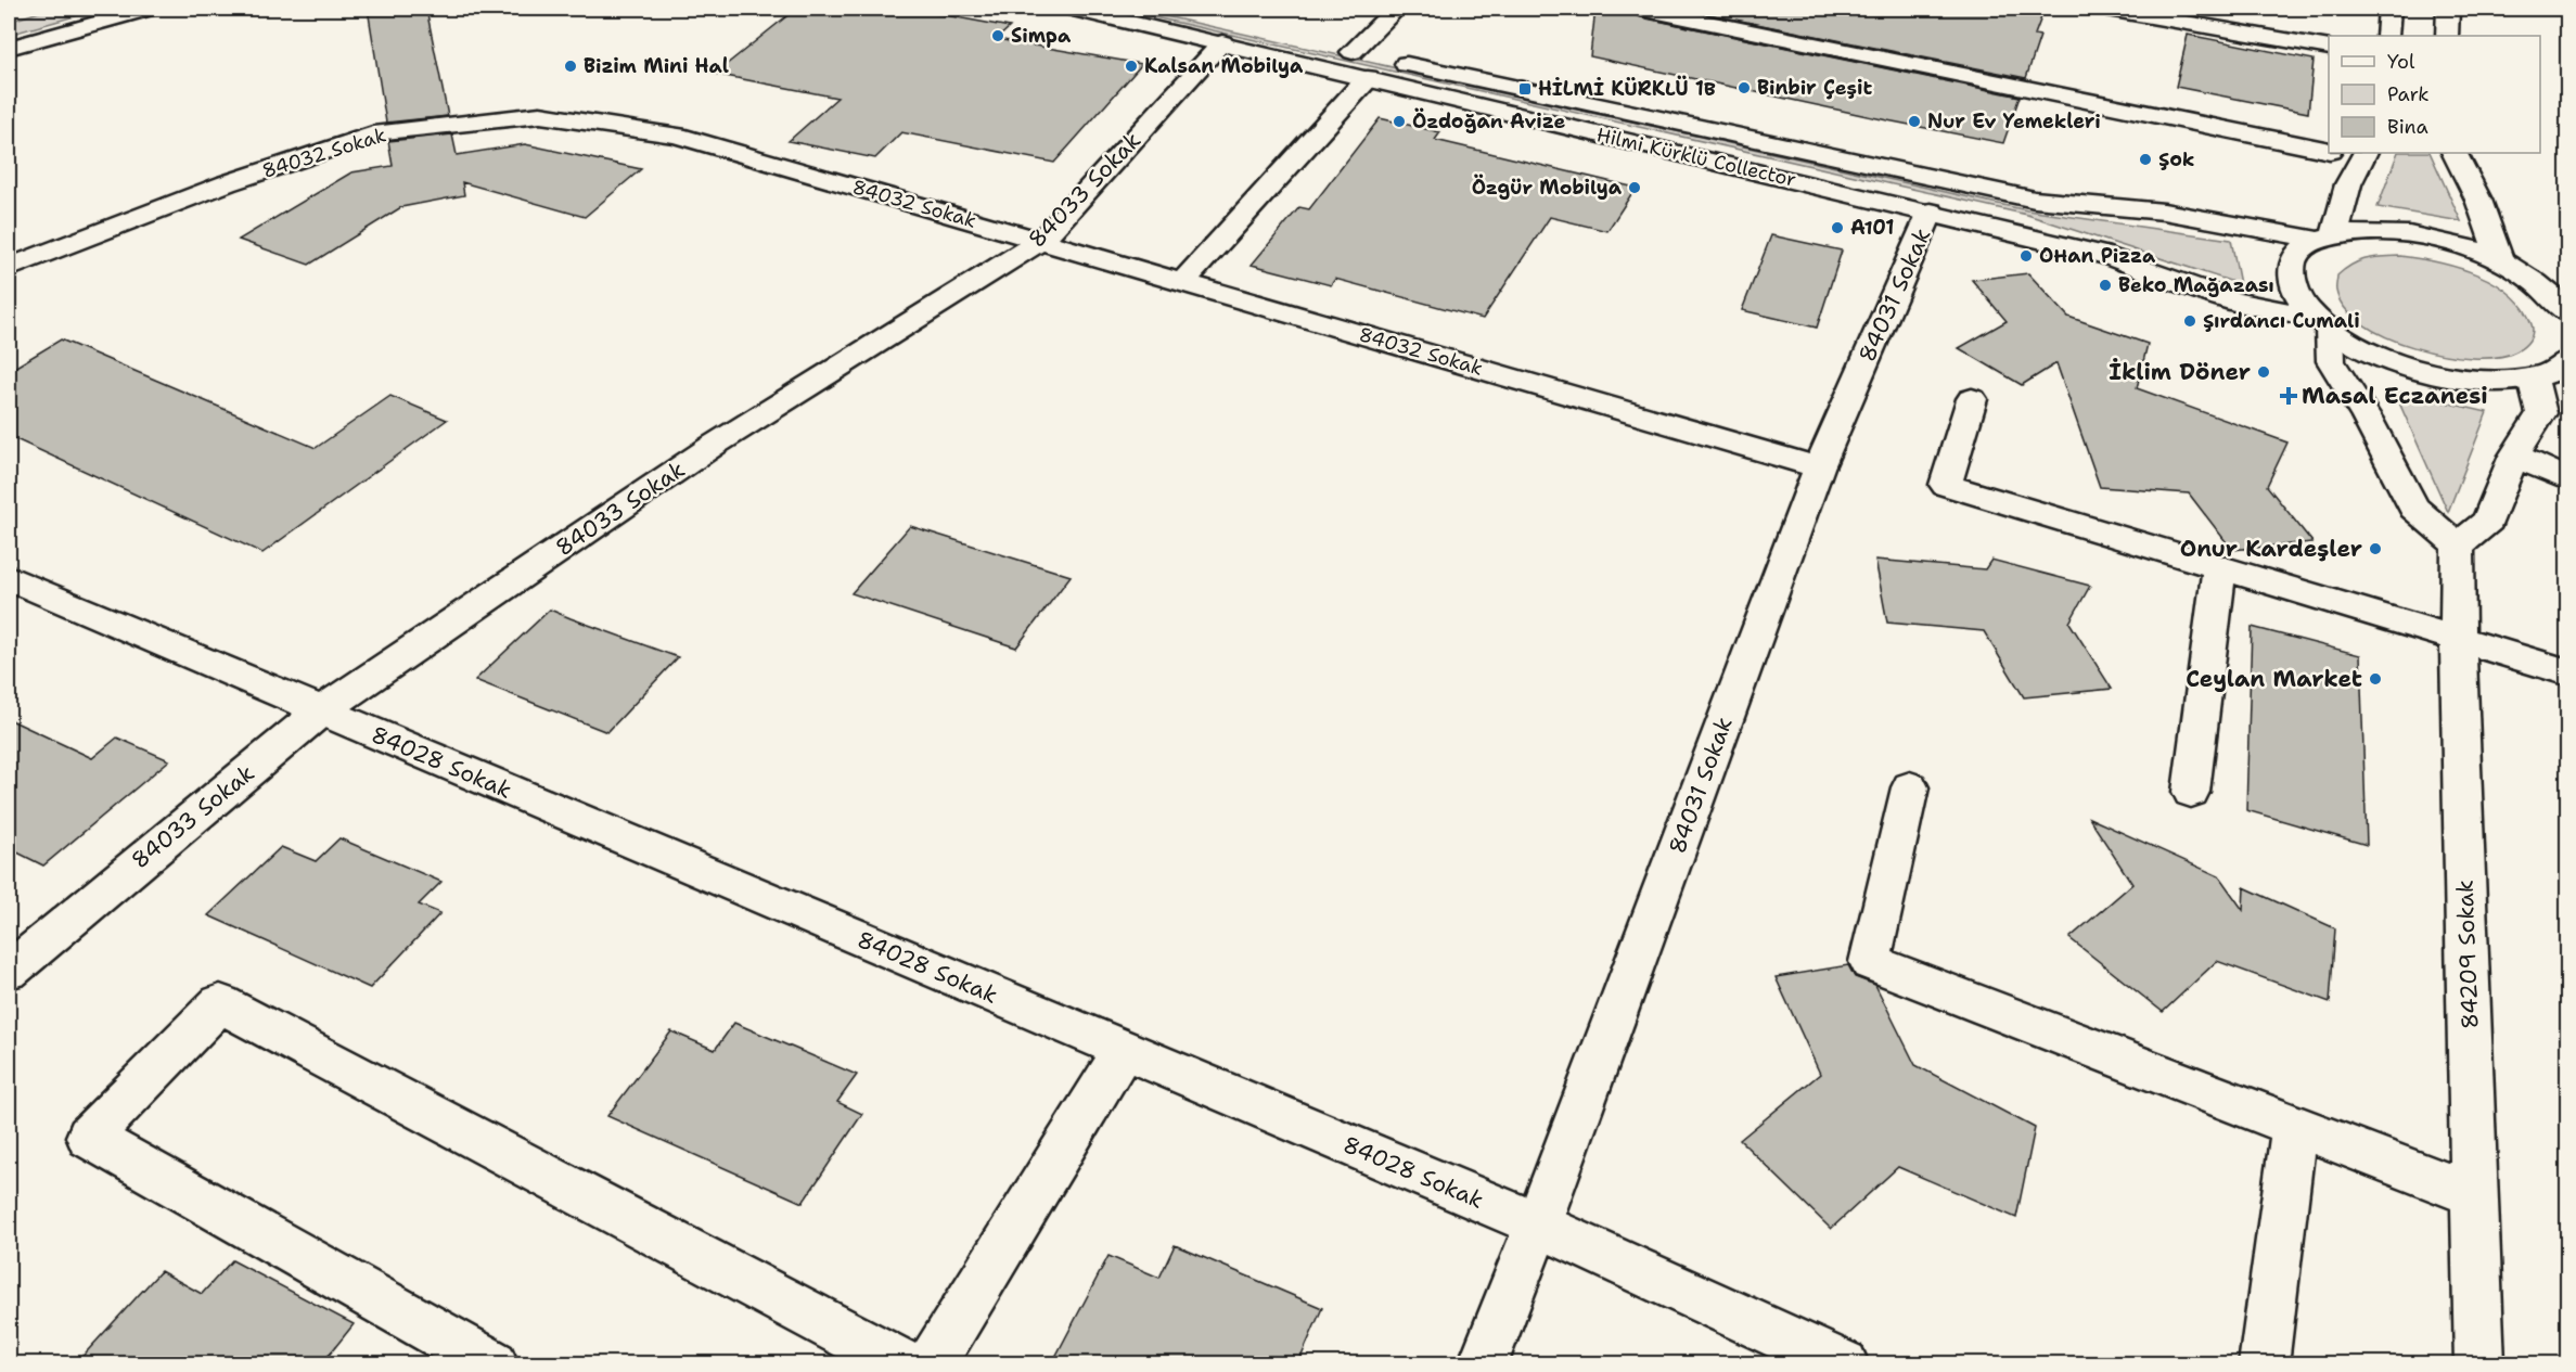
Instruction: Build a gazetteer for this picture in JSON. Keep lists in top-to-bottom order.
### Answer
{
  "streets": {
    "street": [
      "84032 Sokak",
      "Hilmi Kürklü Collector",
      "84033 Sokak",
      "84031 Sokak",
      "84028 Sokak",
      "84209 Sokak"
    ]
  },
  "crossings": [
    ["84032 Sokak", "84033 Sokak"],
    ["84032 Sokak", "84031 Sokak"],
    ["Hilmi Kürklü Collector", "84033 Sokak"],
    ["Hilmi Kürklü Collector", "84031 Sokak"],
    ["84033 Sokak", "84028 Sokak"],
    ["84031 Sokak", "84028 Sokak"]
  ],
  "places": {
    "other": [
      "Simpa",
      "Bizim Mini Hal",
      "Kalsan Mobilya",
      "Binbir Çeşit",
      "Özdoğan Avize",
      "Nur Ev Yemekleri",
      "Şok",
      "Özgür Mobilya",
      "A101",
      "OHan Pizza",
      "Beko Mağazası",
      "Şırdancı Cumali",
      "İklim Döner",
      "Onur Kardeşler",
      "Ceylan Market"
    ],
    "transit": ["HİLMİ KÜRKLÜ 1B"],
    "health": ["Masal Eczanesi"]
  },
  "legend": ["Yol", "Park", "Bina"]
}
